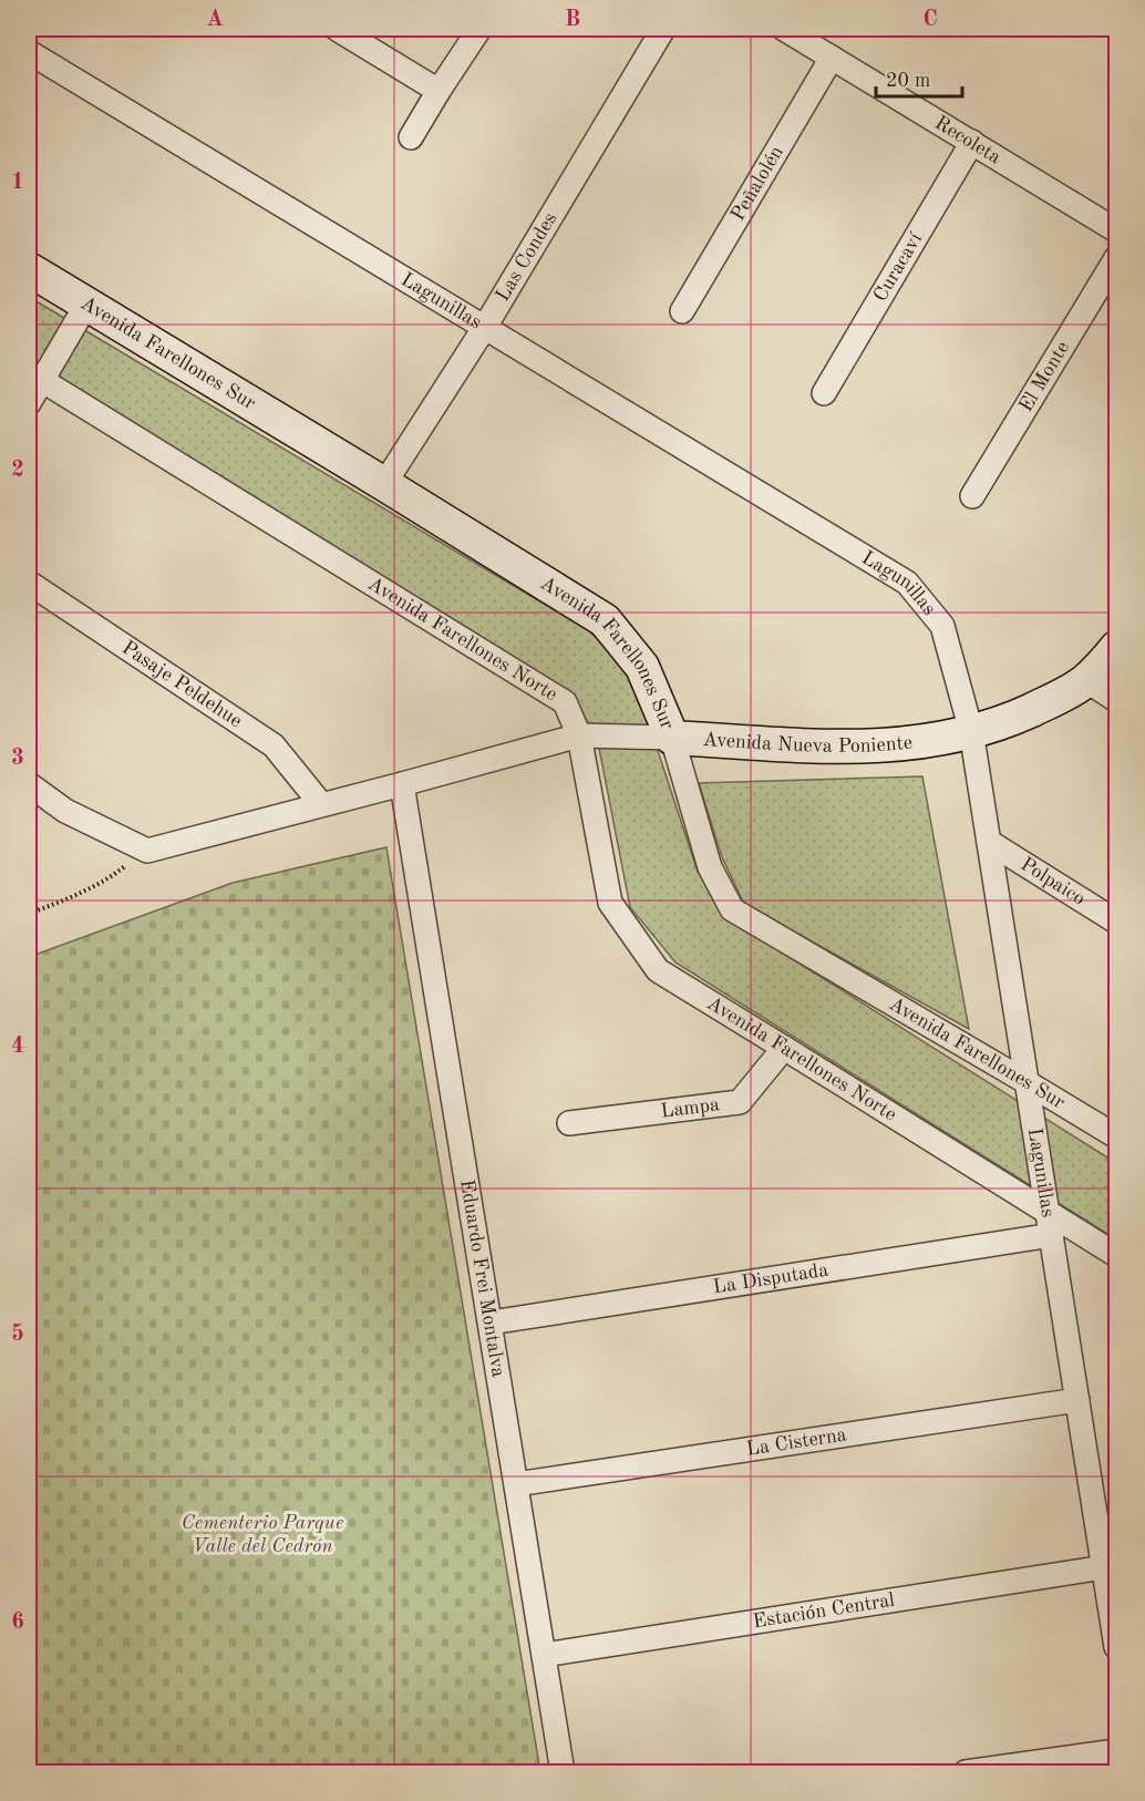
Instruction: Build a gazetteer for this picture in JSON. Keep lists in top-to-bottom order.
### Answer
{
  "streets": {
    "street": [
      "Recoleta",
      "Peñalolén",
      "Las Condes",
      "Curacaví",
      "Lagunillas",
      "Avenida Farellones Sur",
      "El Monte",
      "Avenida Farellones Norte",
      "Pasaje Peldehue",
      "Avenida Nueva Poniente",
      "Polpaico",
      "Lampa",
      "Eduardo Frei Montalva",
      "La Disputada",
      "La Cisterna",
      "Estación Central"
    ]
  },
  "crossings": [
    ["Recoleta", "Peñalolén"],
    ["Recoleta", "Curacaví"],
    ["Las Condes", "Lagunillas"],
    ["Las Condes", "Avenida Farellones Sur"],
    ["Lagunillas", "Avenida Farellones Sur"],
    ["Lagunillas", "Avenida Farellones Norte"],
    ["Lagunillas", "Avenida Nueva Poniente"],
    ["Lagunillas", "Polpaico"],
    ["Lagunillas", "La Disputada"],
    ["Lagunillas", "La Cisterna"],
    ["Lagunillas", "Estación Central"],
    ["Avenida Farellones Sur", "Avenida Nueva Poniente"],
    ["Avenida Farellones Norte", "Avenida Nueva Poniente"],
    ["Avenida Farellones Norte", "Lampa"],
    ["Avenida Farellones Norte", "La Disputada"],
    ["Pasaje Peldehue", "Avenida Nueva Poniente"],
    ["Avenida Nueva Poniente", "Eduardo Frei Montalva"],
    ["Eduardo Frei Montalva", "La Disputada"],
    ["Eduardo Frei Montalva", "La Cisterna"],
    ["Eduardo Frei Montalva", "Estación Central"]
  ],
  "parks": ["Cementerio Parque Valle del Cedrón"],
  "scale_bar": "20 m",
  "grid": {
    "columns": ["A", "B", "C"],
    "rows": [
      "1",
      "2",
      "3",
      "4",
      "5",
      "6"
    ]
  }
}
